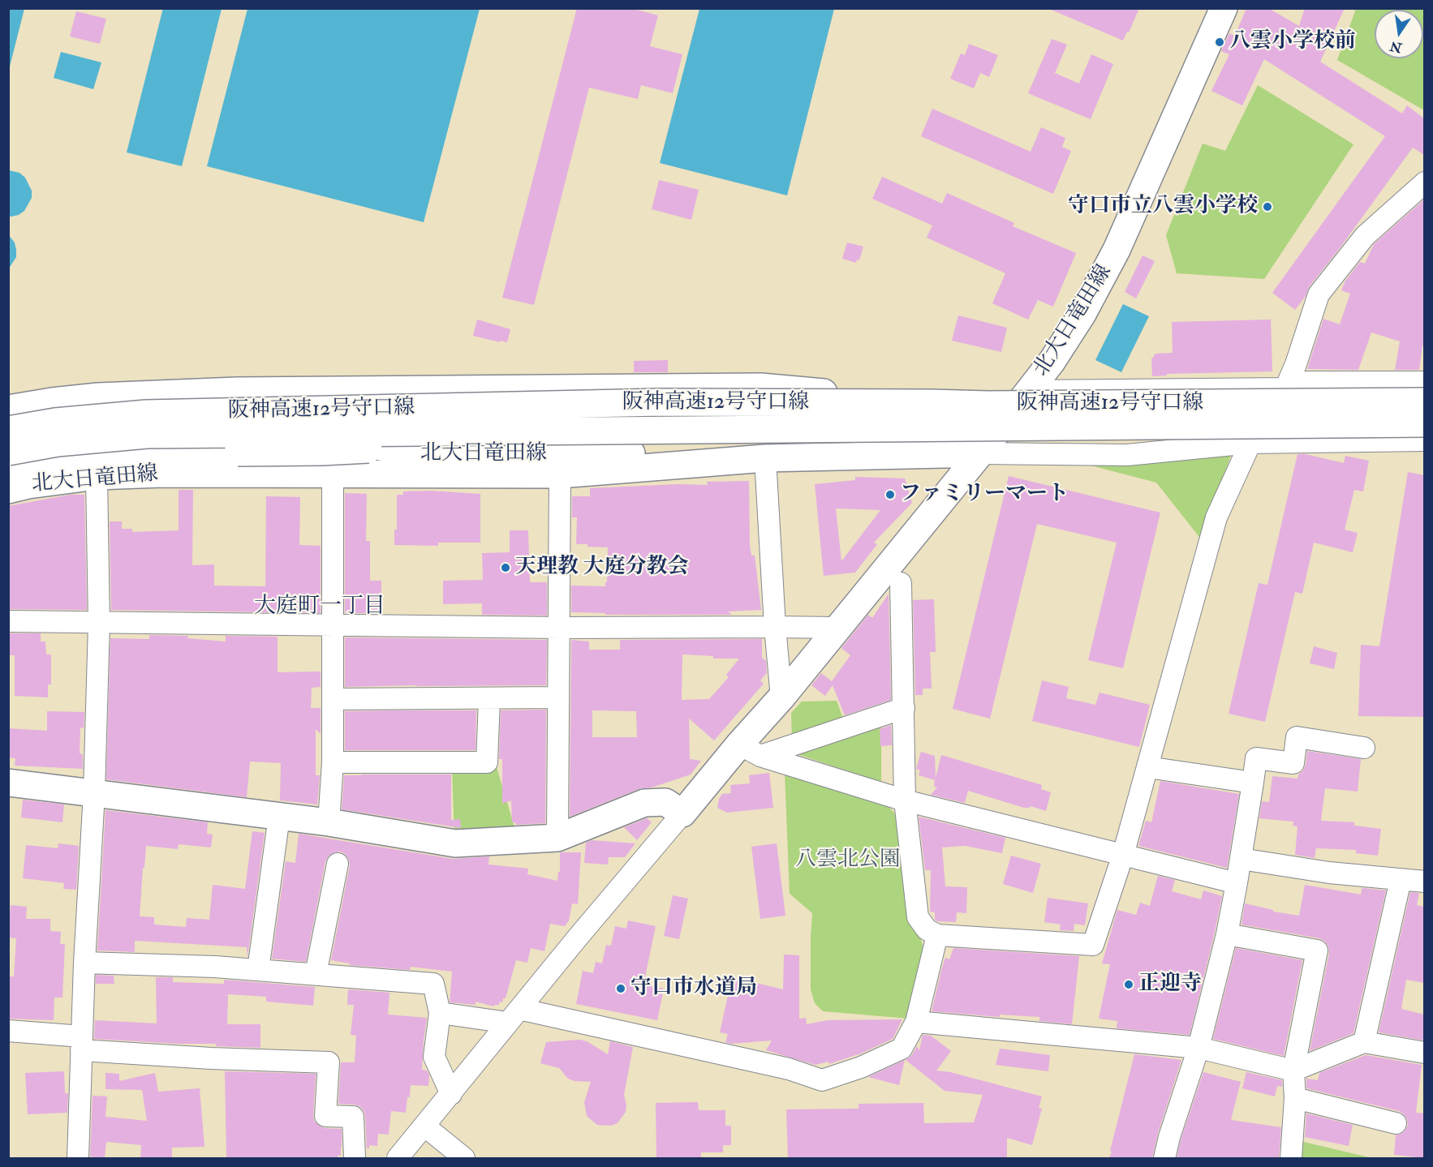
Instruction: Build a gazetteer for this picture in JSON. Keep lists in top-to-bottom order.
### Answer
{
  "streets": {
    "main road": ["北大日竜田線", "阪神高速12号守口線"]
  },
  "districts": ["大庭町一丁目"],
  "parks": ["八雲北公園"],
  "places": [
    "八雲小学校前",
    "守口市立八雲小学校",
    "ファミリーマート",
    "天理教 大庭分教会",
    "正迎寺",
    "守口市水道局"
  ],
  "north": "bottom"
}
